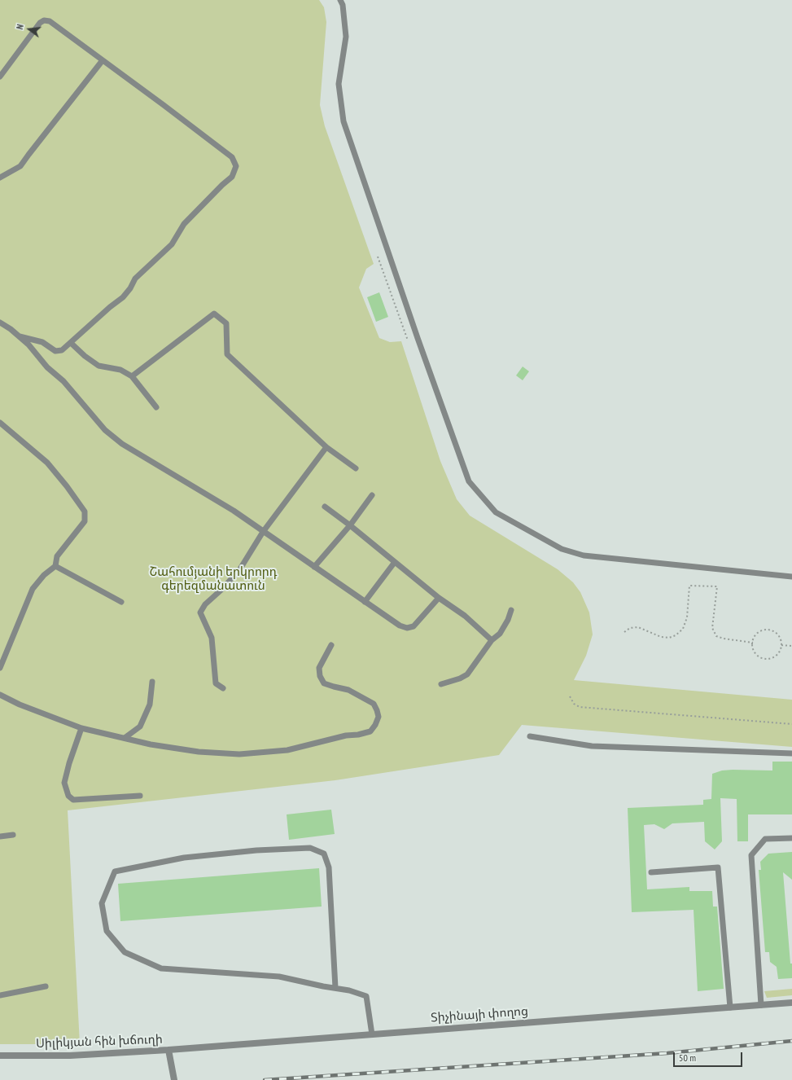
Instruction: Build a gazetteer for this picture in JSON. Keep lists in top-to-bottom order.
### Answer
{
  "streets": {
    "street": ["Տիչինայի փողոց", "Սիլիկյան հին խճուղի"]
  },
  "crossings": [
    ["Տիչինայի փողոց", "Սիլիկյան հին խճուղի"]
  ],
  "parks": ["Շահումյանի երկրորդ գերեզմանատուն"],
  "scale_bar": "50 m",
  "north": "left"
}
